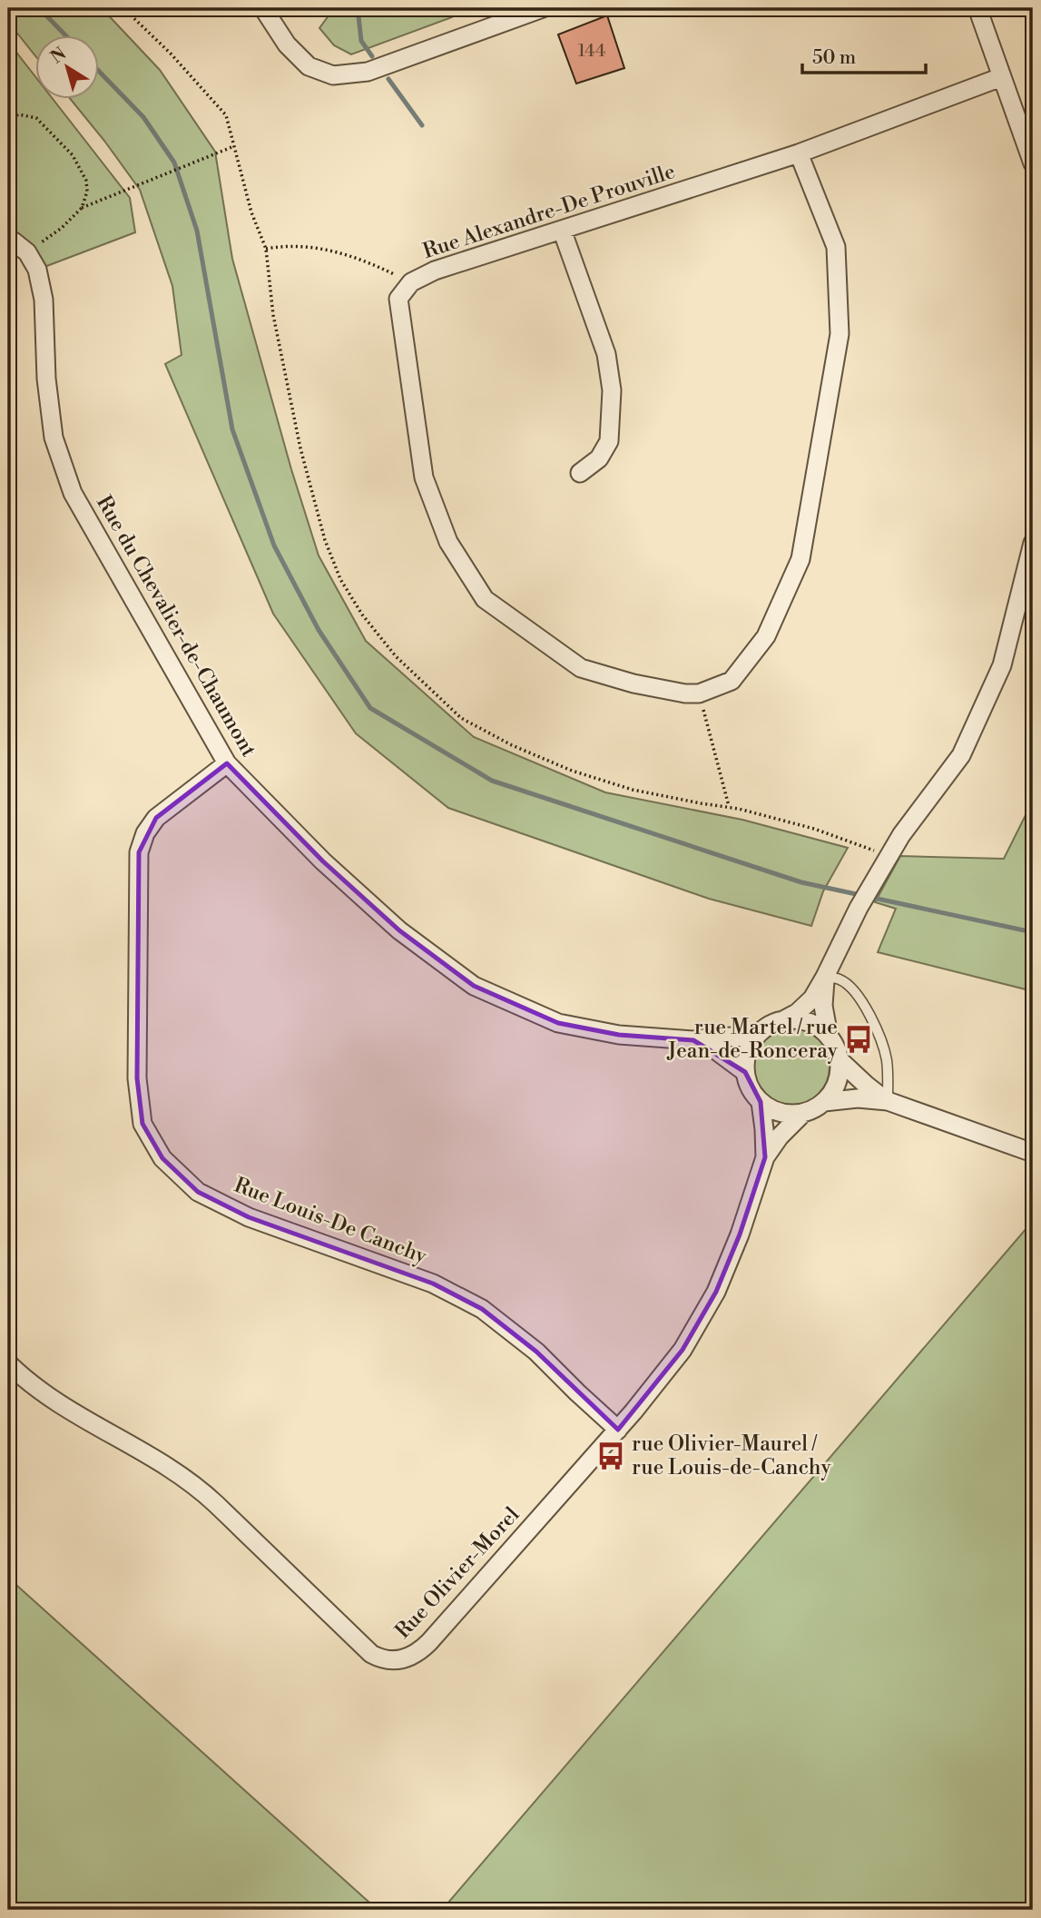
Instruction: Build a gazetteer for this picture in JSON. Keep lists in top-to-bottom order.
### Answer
{
  "streets": {
    "street": [
      "Rue Alexandre-De Prouville",
      "Rue du Chevalier-de-Chaumont",
      "Rue Louis-De Canchy",
      "Rue Olivier-Morel"
    ]
  },
  "crossings": [
    ["Rue du Chevalier-de-Chaumont", "Rue Louis-De Canchy"],
    ["Rue du Chevalier-de-Chaumont", "Rue Olivier-Morel"],
    ["Rue Louis-De Canchy", "Rue Olivier-Morel"]
  ],
  "places": {
    "bus stop": ["rue Martel / rue Jean-de-Ronceray", "rue Olivier-Maurel / rue Louis-de-Canchy"]
  },
  "house_numbers": ["144"],
  "scale_bar": "50 m",
  "north": "top left"
}
